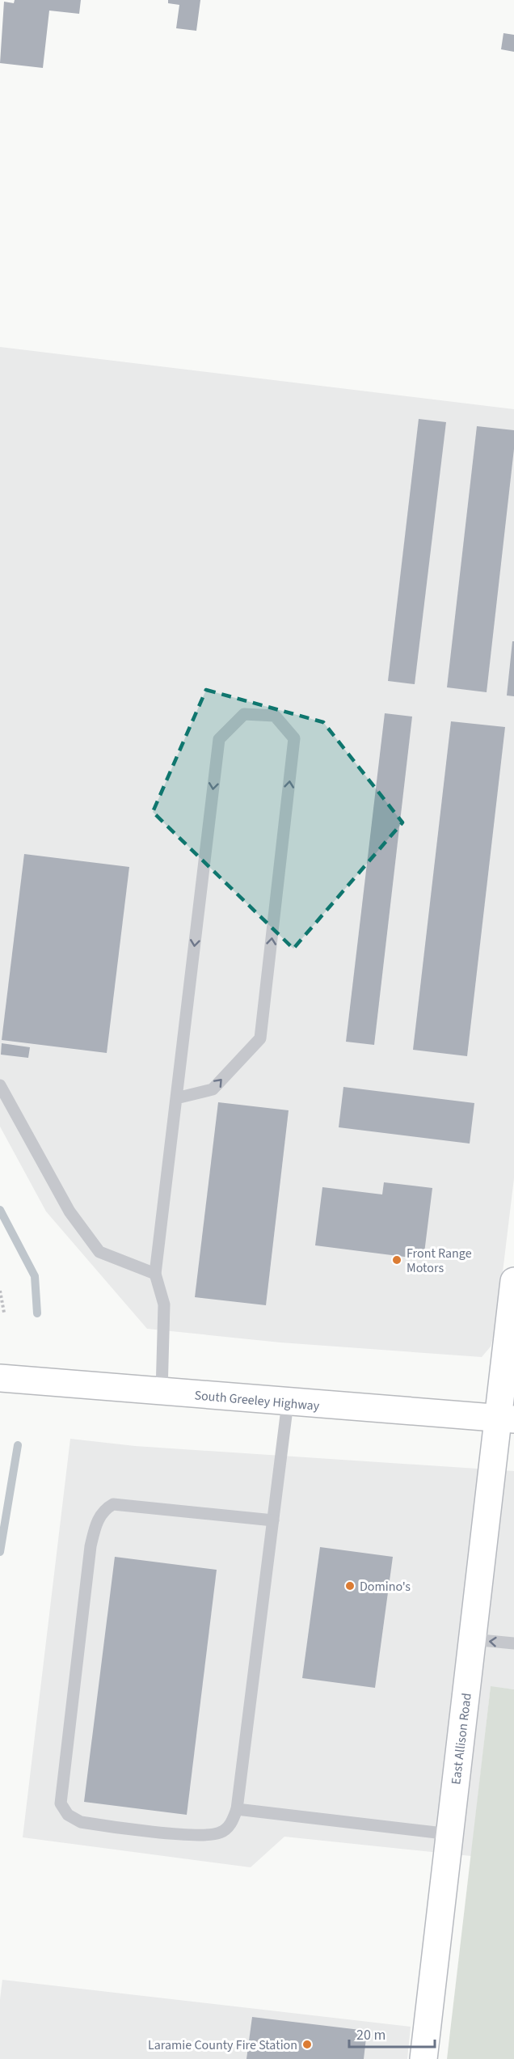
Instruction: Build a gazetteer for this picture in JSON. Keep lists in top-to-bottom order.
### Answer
{
  "streets": {
    "main road": ["South Greeley Highway", "East Allison Road"]
  },
  "crossings": [
    ["South Greeley Highway", "East Allison Road"]
  ],
  "places": ["Front Range Motors", "Domino's", "Laramie County Fire Station"],
  "scale_bar": "20 m"
}
